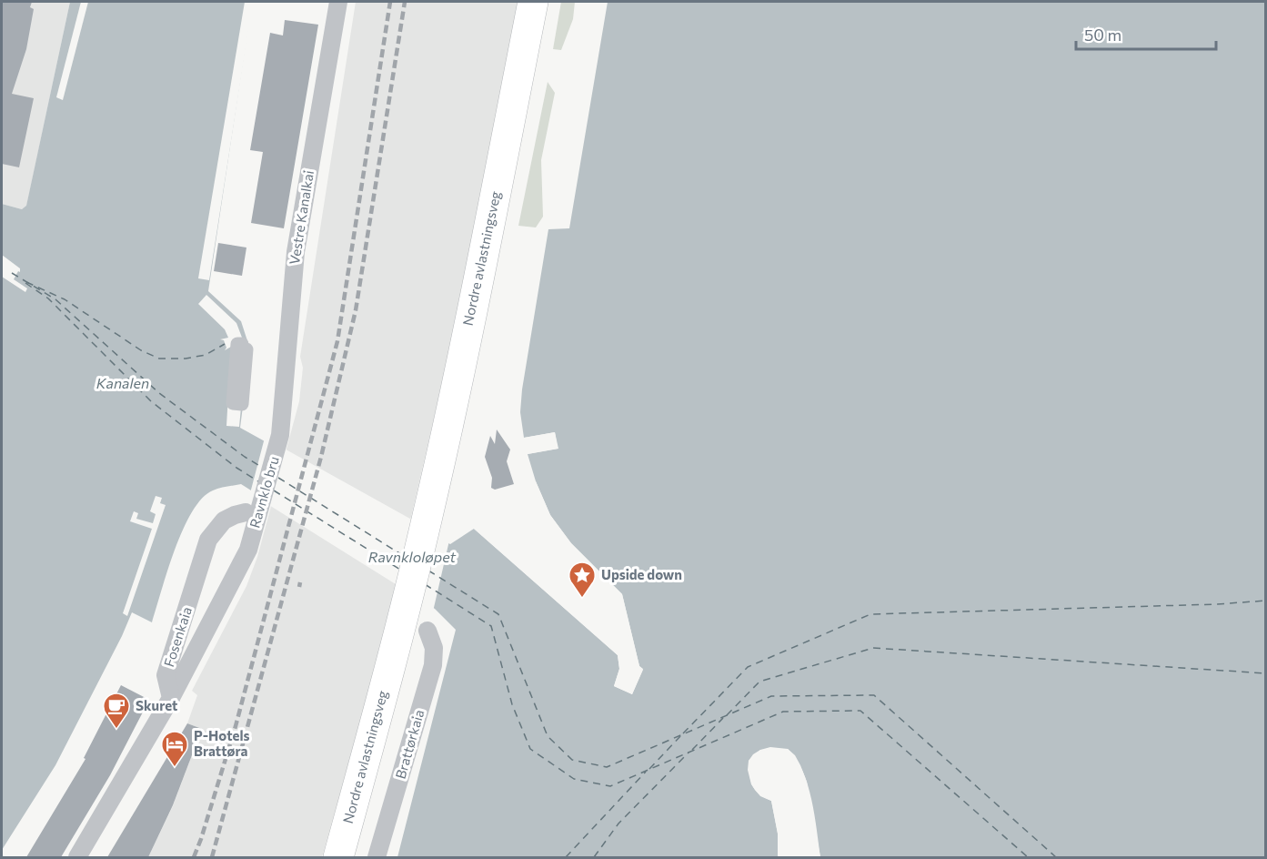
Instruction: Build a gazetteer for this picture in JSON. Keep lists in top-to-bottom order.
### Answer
{
  "streets": {
    "highway": ["Nordre avlastningsveg"],
    "street": [
      "Vestre Kanalkai",
      "Ravnklo bru",
      "Fosenkaia",
      "Brattørkaia"
    ]
  },
  "crossings": [
    ["Vestre Kanalkai", "Ravnklo bru"],
    ["Ravnklo bru", "Fosenkaia"]
  ],
  "water": ["Kanalen", "Ravnkloløpet"],
  "places": {
    "place": ["Upside down"],
    "cafe": ["Skuret"],
    "hotel": ["P-Hotels Brattøra"]
  },
  "scale_bar": "50 m"
}
